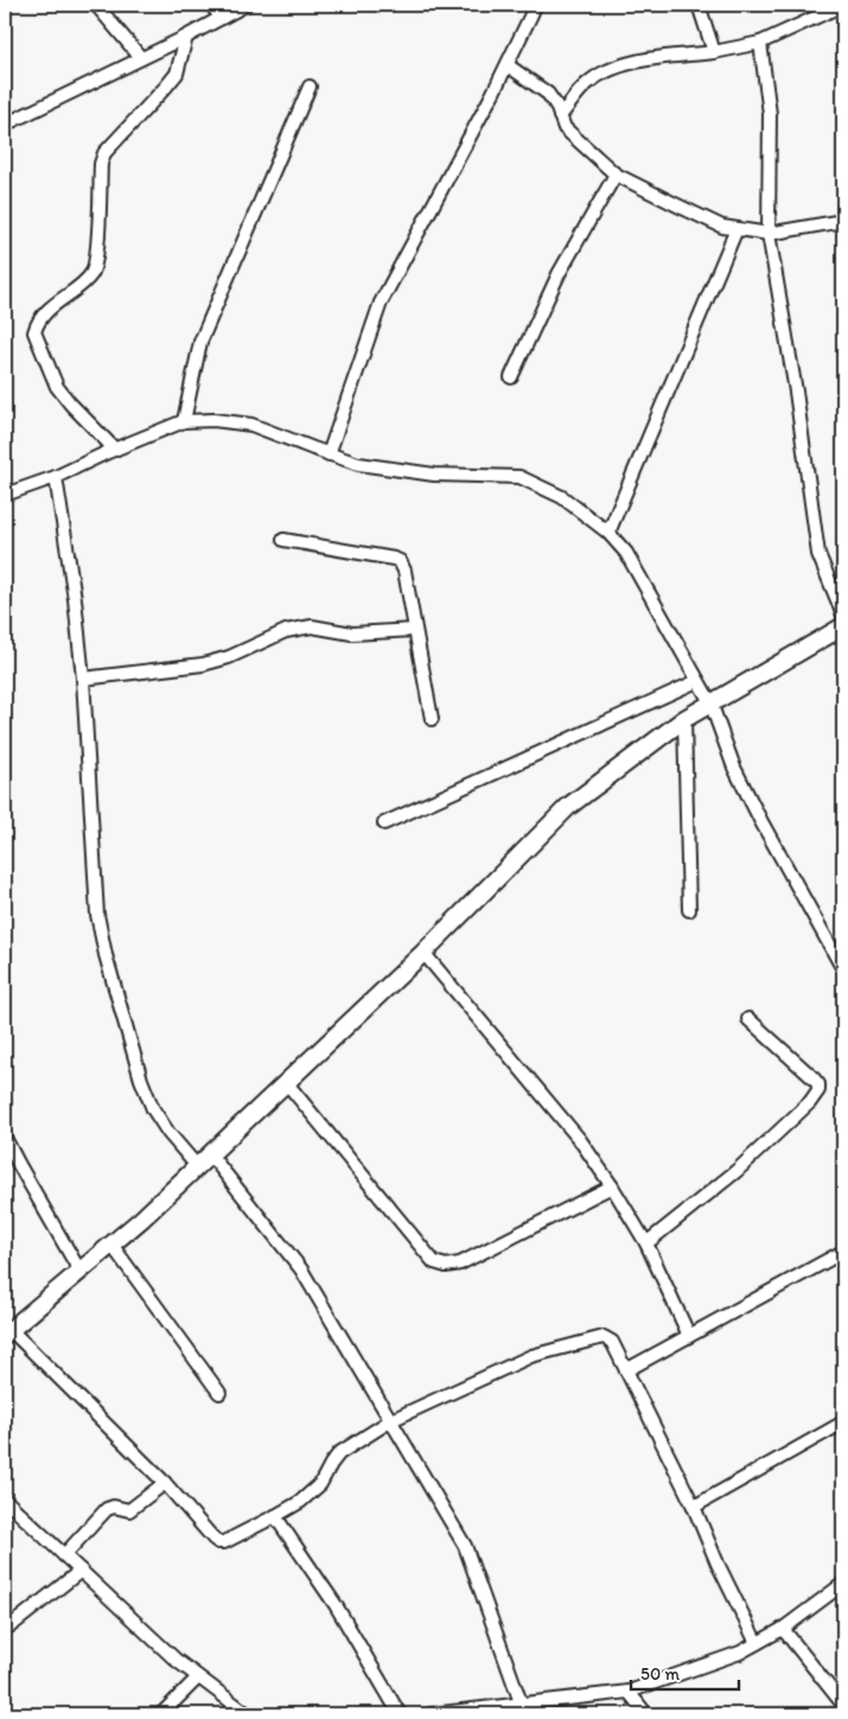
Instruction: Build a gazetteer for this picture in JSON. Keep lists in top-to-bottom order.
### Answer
{
  "scale_bar": "50 m"
}
